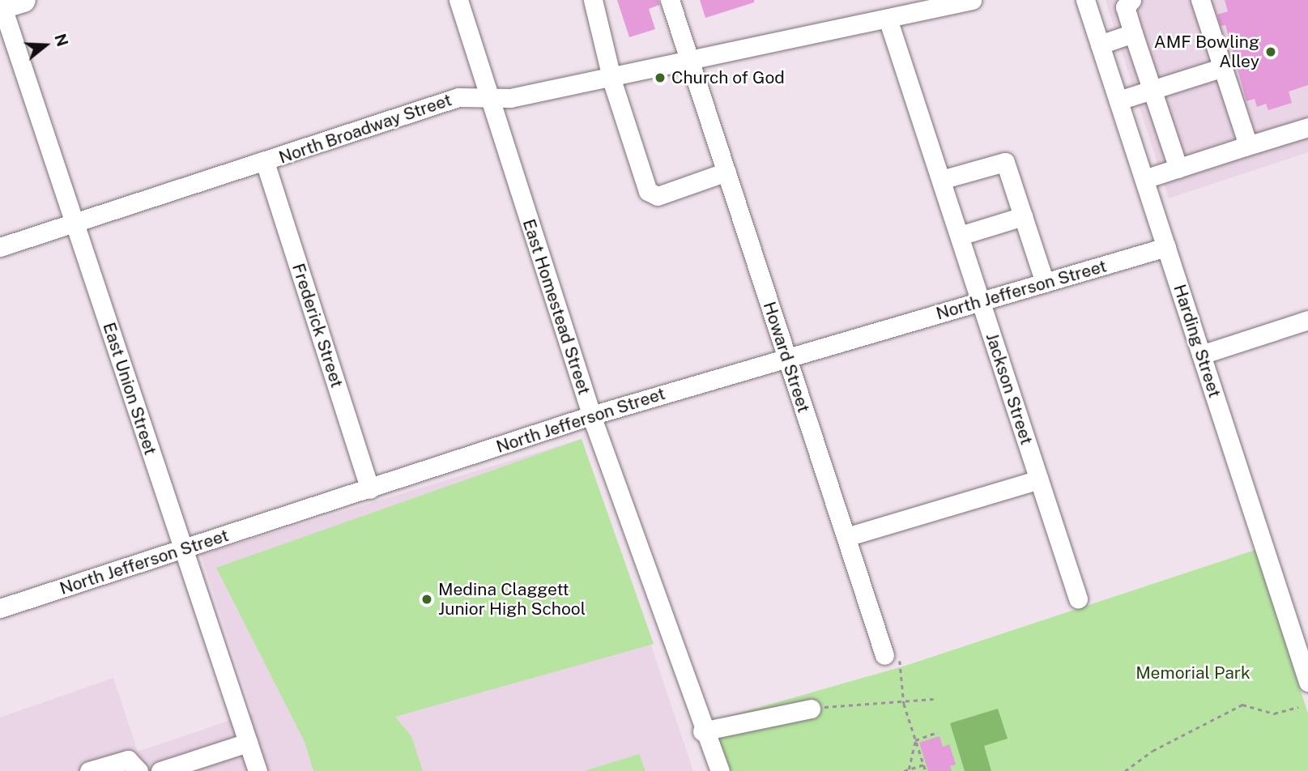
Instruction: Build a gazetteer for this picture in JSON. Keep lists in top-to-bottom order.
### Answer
{
  "streets": {
    "street": [
      "North Broadway Street",
      "North Jefferson Street",
      "East Homestead Street",
      "Frederick Street",
      "Harding Street",
      "Howard Street",
      "East Union Street",
      "Jackson Street"
    ]
  },
  "crossings": [
    ["North Broadway Street", "East Homestead Street"],
    ["North Broadway Street", "Frederick Street"],
    ["North Broadway Street", "Howard Street"],
    ["North Broadway Street", "East Union Street"],
    ["North Broadway Street", "Jackson Street"],
    ["North Jefferson Street", "East Homestead Street"],
    ["North Jefferson Street", "Frederick Street"],
    ["North Jefferson Street", "Harding Street"],
    ["North Jefferson Street", "Howard Street"],
    ["North Jefferson Street", "East Union Street"],
    ["North Jefferson Street", "Jackson Street"]
  ],
  "parks": ["Memorial Park"],
  "places": ["AMF Bowling Alley", "Church of God", "Medina Claggett Junior High School"],
  "north": "right"
}
